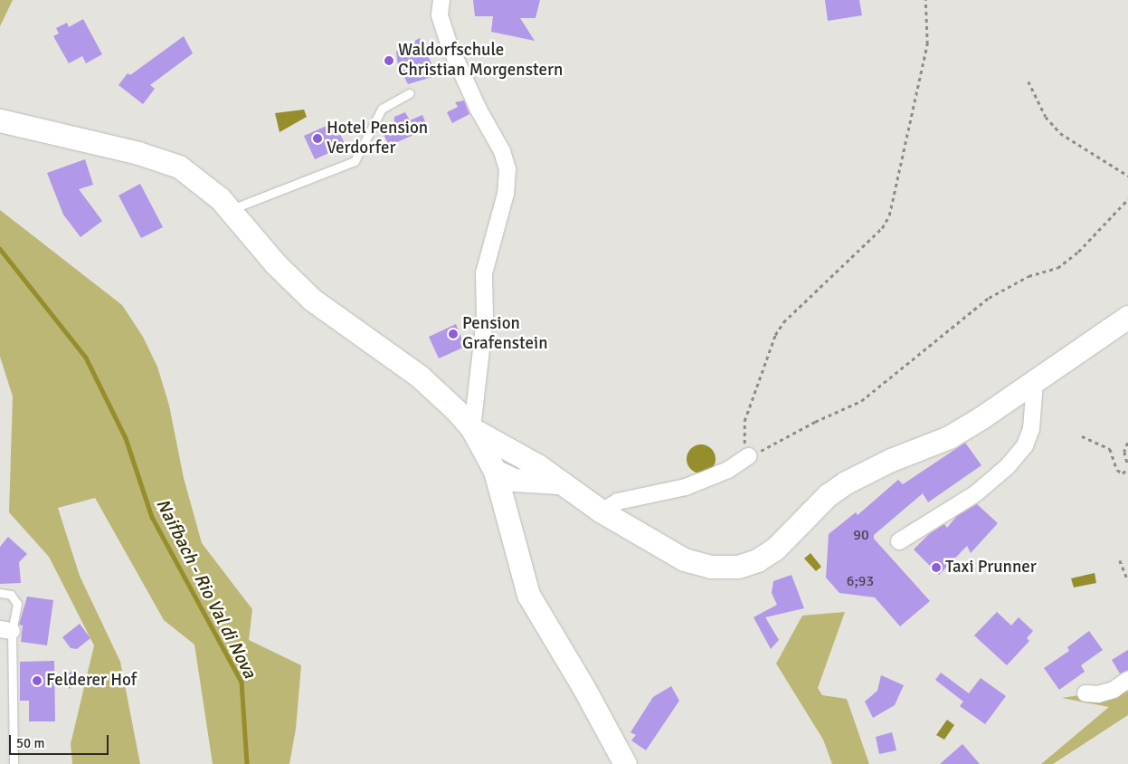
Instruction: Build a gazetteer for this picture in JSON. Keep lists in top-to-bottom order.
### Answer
{
  "water": ["Naifbach - Rio Val di Nova"],
  "places": [
    "Waldorfschule Christian Morgenstern",
    "Hotel Pension Verdorfer",
    "Pension Grafenstein",
    "Taxi Prunner",
    "Felderer Hof"
  ],
  "house_numbers": ["90", "6;93"],
  "scale_bar": "50 m"
}
